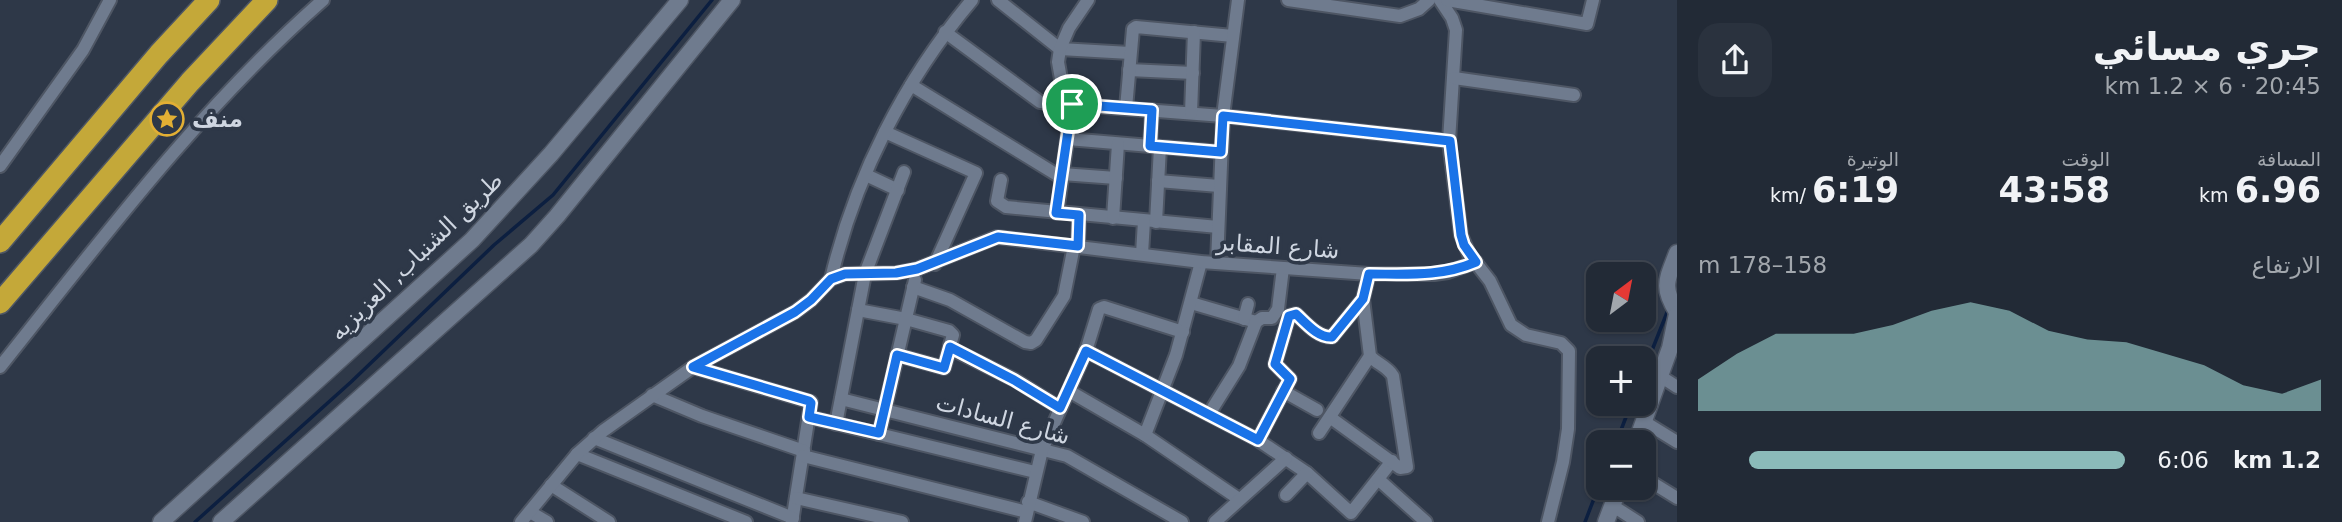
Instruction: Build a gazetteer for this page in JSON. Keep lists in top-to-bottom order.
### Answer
{
  "streets": {
    "street": ["شارع المقابر", "طريق الشنباب, العزيزيه", "شارع السادات"]
  },
  "places": {
    "place": ["منف"]
  },
  "north": "top right",
  "page": {
    "heading": ["جري مسائي", "20:45 · 6 × 1.2 km"],
    "stats": [
      ["المسافة", "6.96 km"],
      ["الوقت", "43:58"],
      ["الوتيرة", "6:19 /km"]
    ],
    "chart": ["الارتفاع", "158–178 m"],
    "map_buttons": ["+", "−"],
    "list": [
      {
        "name": "1.2 km",
        "note": "6:06"
      }
    ]
  }
}
